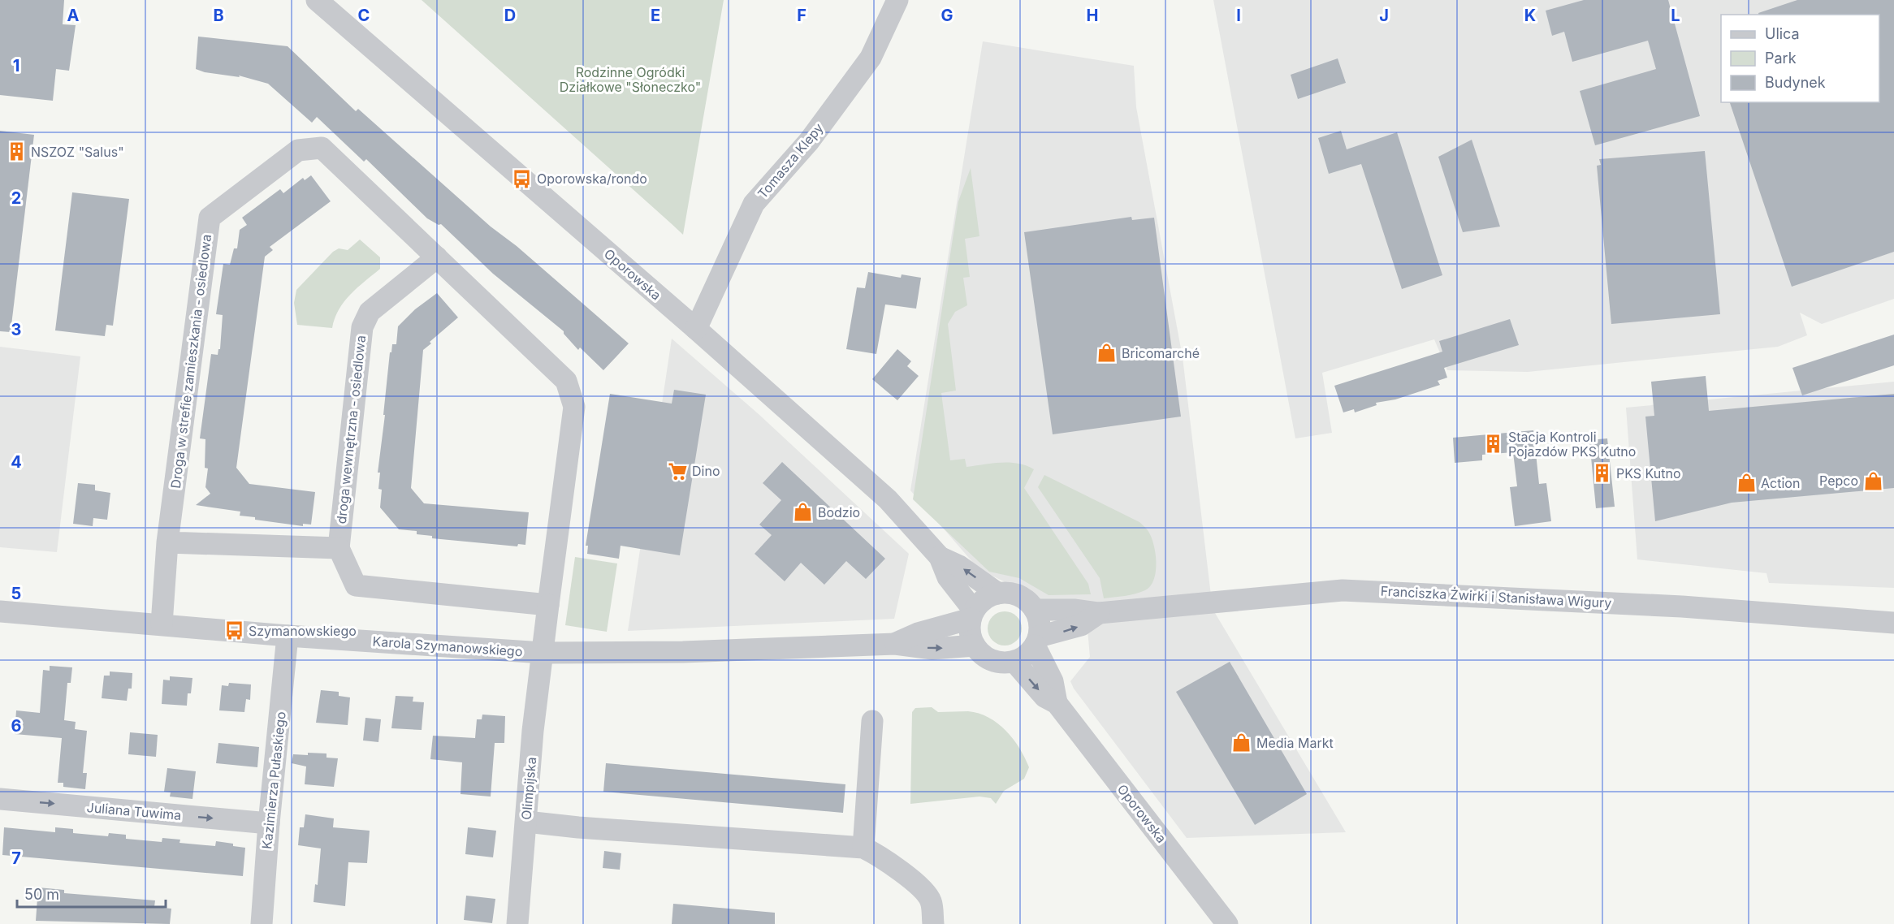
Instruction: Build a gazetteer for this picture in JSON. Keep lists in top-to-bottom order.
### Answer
{
  "streets": {
    "street": [
      "Tomasza Klepy",
      "Oporowska",
      "Droga w strefie zamieszkania - osiedlowa",
      "droga wewnętrzna - osiedlowa",
      "Franciszka Żwirki i Stanisława Wigury",
      "Karola Szymanowskiego",
      "Kazimierza Pułaskiego",
      "Olimpijska",
      "Juliana Tuwima"
    ]
  },
  "crossings": [
    ["Tomasza Klepy", "Oporowska"],
    ["Oporowska", "Franciszka Żwirki i Stanisława Wigury"],
    ["Oporowska", "Karola Szymanowskiego"],
    ["Droga w strefie zamieszkania - osiedlowa", "droga wewnętrzna - osiedlowa"],
    ["Droga w strefie zamieszkania - osiedlowa", "Karola Szymanowskiego"],
    ["Droga w strefie zamieszkania - osiedlowa", "Olimpijska"],
    ["Franciszka Żwirki i Stanisława Wigury", "Karola Szymanowskiego"],
    ["Karola Szymanowskiego", "Kazimierza Pułaskiego"],
    ["Karola Szymanowskiego", "Olimpijska"],
    ["Kazimierza Pułaskiego", "Juliana Tuwima"]
  ],
  "one_way": ["Juliana Tuwima"],
  "parks": ["Rodzinne Ogródki Działkowe \"Słoneczko\""],
  "places": {
    "building": ["NSZOZ \"Salus\"", "Stacja Kontroli Pojazdów PKS Kutno", "PKS Kutno"],
    "bus stop": ["Oporowska/rondo", "Szymanowskiego"],
    "shop": [
      "Bricomarché",
      "Pepco",
      "Action",
      "Bodzio",
      "Media Markt"
    ],
    "supermarket": ["Dino"]
  },
  "legend": ["Ulica", "Park", "Budynek"],
  "scale_bar": "50 m",
  "grid": {
    "columns": [
      "A",
      "B",
      "C",
      "D",
      "E",
      "F",
      "G",
      "H",
      "I",
      "J",
      "K",
      "L"
    ],
    "rows": [
      "1",
      "2",
      "3",
      "4",
      "5",
      "6",
      "7"
    ]
  }
}
